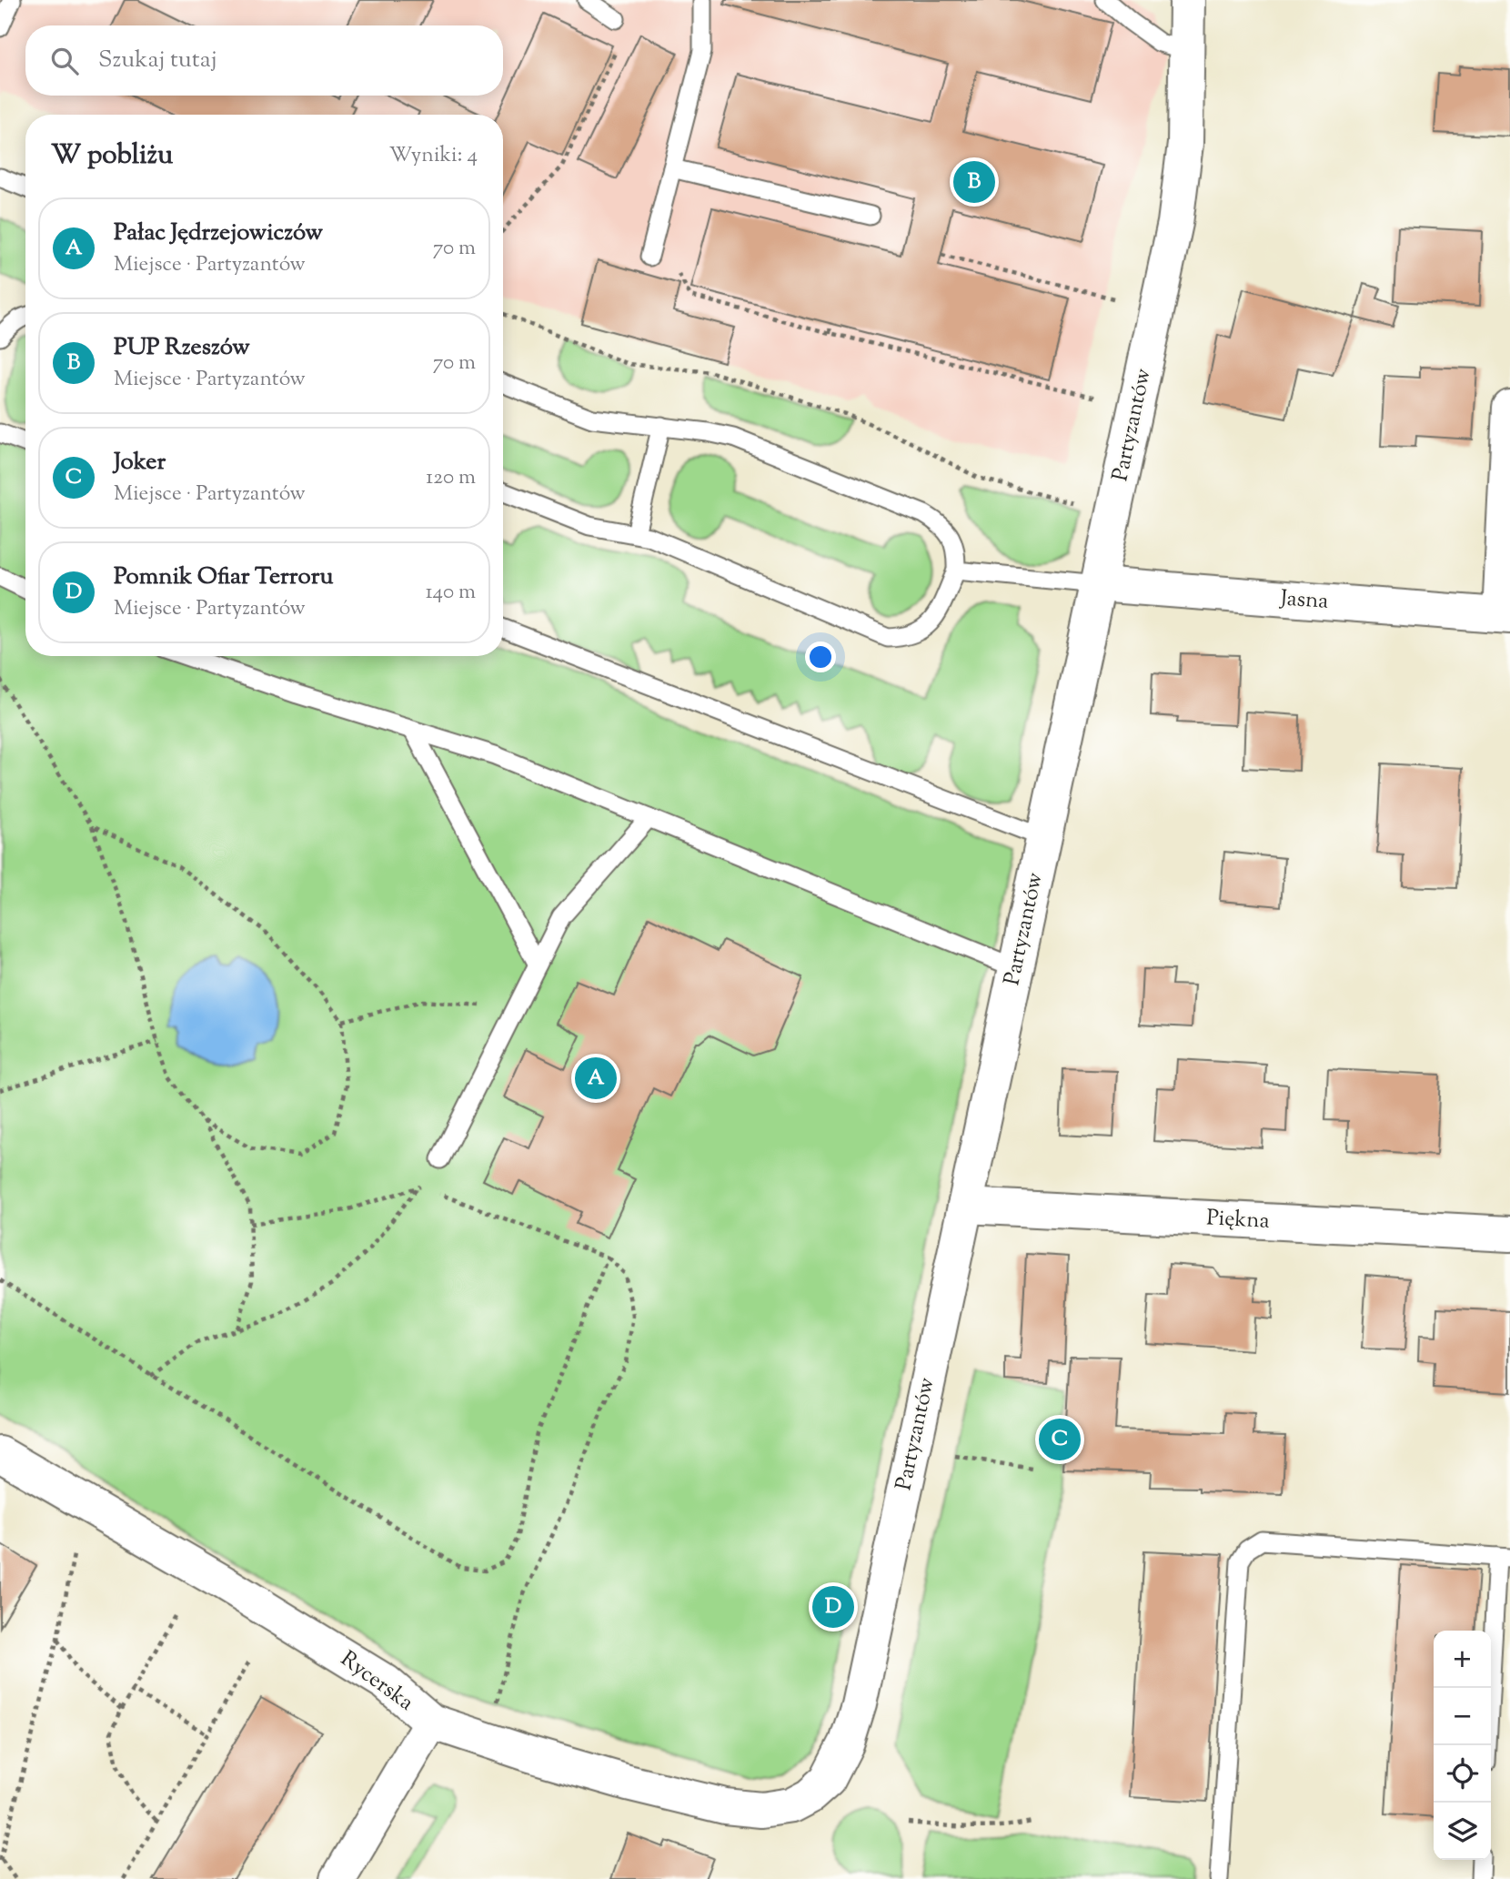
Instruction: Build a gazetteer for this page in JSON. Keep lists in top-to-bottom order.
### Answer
{
  "streets": {
    "street": [
      "Partyzantów",
      "Jasna",
      "Piękna",
      "Rycerska"
    ]
  },
  "crossings": [
    ["Partyzantów", "Jasna"],
    ["Partyzantów", "Piękna"],
    ["Partyzantów", "Rycerska"]
  ],
  "page": {
    "search": "Szukaj tutaj",
    "heading": ["W pobliżu", "Wyniki: 4"],
    "pins": [
      "B",
      "A",
      "C",
      "D"
    ],
    "list": [
      {
        "mark": "A",
        "name": "Pałac Jędrzejowiczów",
        "note": "Miejsce · Partyzantów",
        "value": "70 m"
      },
      {
        "mark": "B",
        "name": "PUP Rzeszów",
        "note": "Miejsce · Partyzantów",
        "value": "70 m"
      },
      {
        "mark": "C",
        "name": "Joker",
        "note": "Miejsce · Partyzantów",
        "value": "120 m"
      },
      {
        "mark": "D",
        "name": "Pomnik Ofiar Terroru",
        "note": "Miejsce · Partyzantów",
        "value": "140 m"
      }
    ],
    "map_buttons": ["+", "−"]
  }
}
